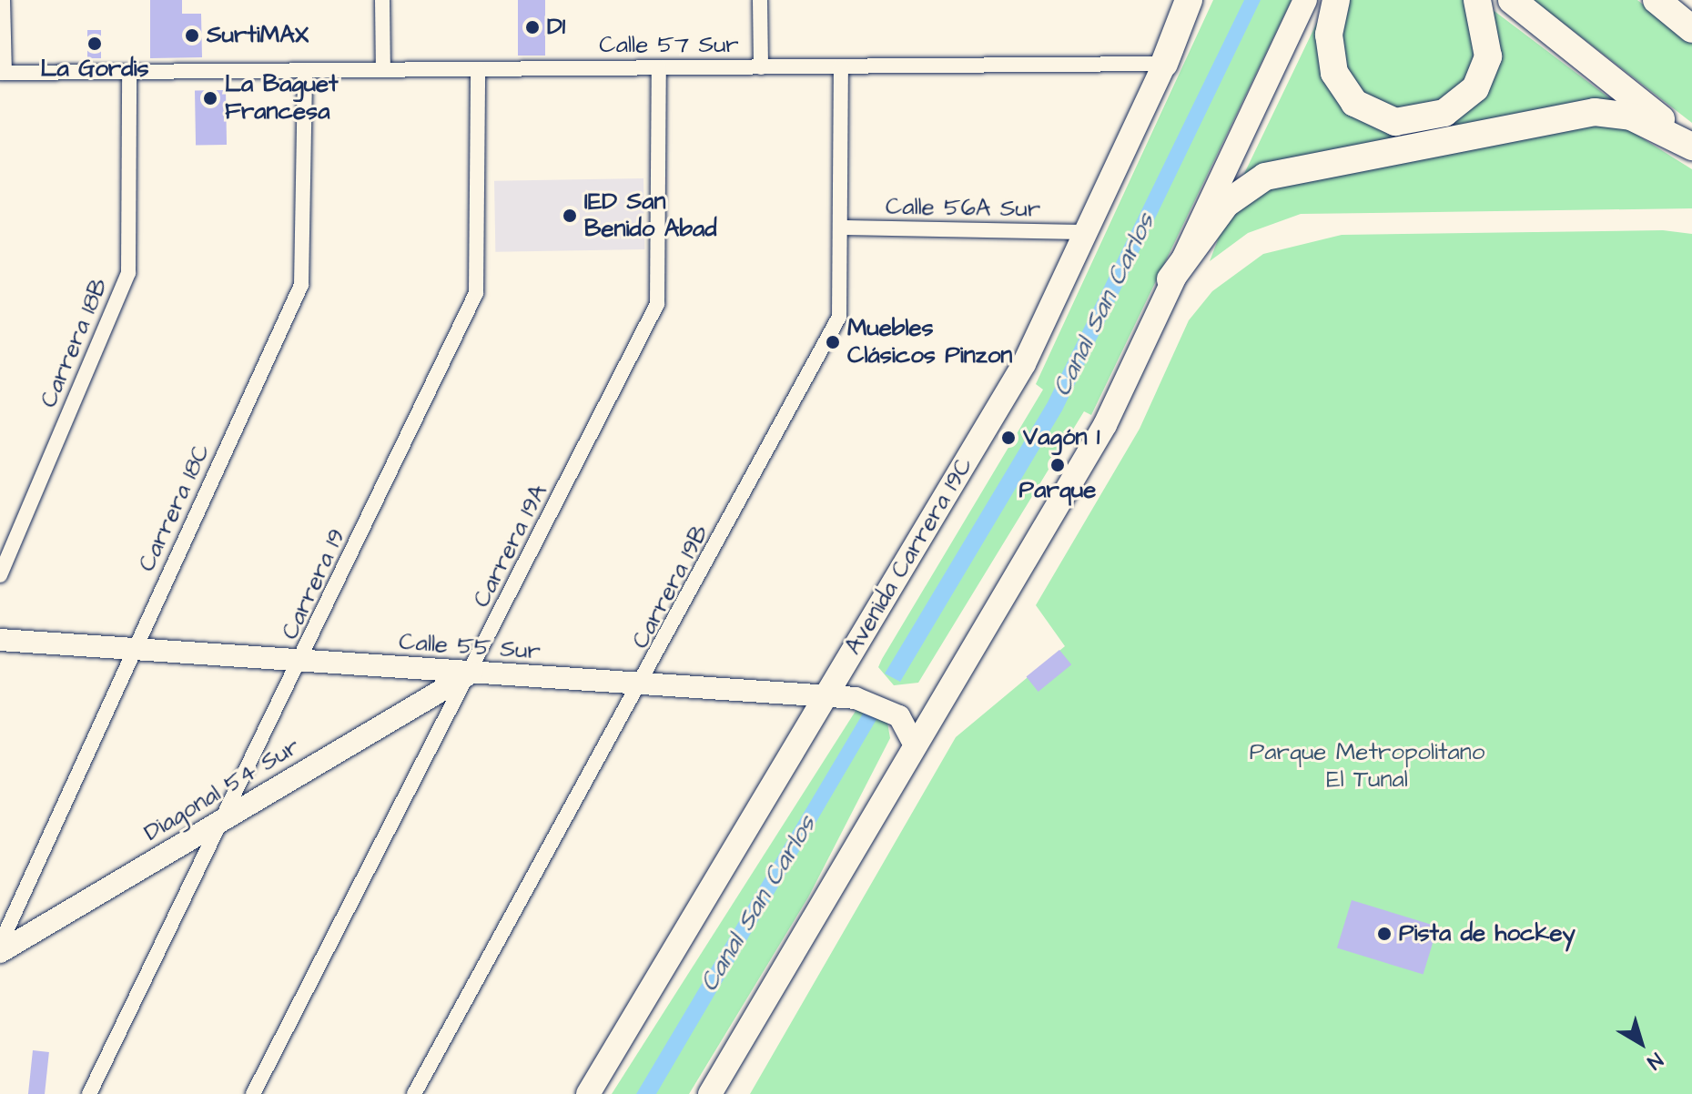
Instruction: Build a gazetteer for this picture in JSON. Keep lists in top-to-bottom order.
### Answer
{
  "streets": {
    "main road": ["Avenida Carrera 19C"],
    "street": [
      "Calle 57 Sur",
      "Calle 56A Sur",
      "Carrera 18B",
      "Carrera 18C",
      "Carrera 19A",
      "Carrera 19",
      "Carrera 19B",
      "Calle 55 Sur",
      "Diagonal 54 Sur"
    ]
  },
  "crossings": [
    ["Calle 57 Sur", "Carrera 18B"],
    ["Calle 57 Sur", "Carrera 18C"],
    ["Calle 57 Sur", "Carrera 19A"],
    ["Calle 57 Sur", "Avenida Carrera 19C"],
    ["Calle 57 Sur", "Carrera 19"],
    ["Calle 57 Sur", "Carrera 19B"],
    ["Calle 56A Sur", "Avenida Carrera 19C"],
    ["Calle 56A Sur", "Carrera 19B"],
    ["Carrera 18C", "Calle 55 Sur"],
    ["Carrera 19A", "Calle 55 Sur"],
    ["Carrera 19A", "Diagonal 54 Sur"],
    ["Avenida Carrera 19C", "Calle 55 Sur"],
    ["Carrera 19", "Calle 55 Sur"],
    ["Carrera 19", "Diagonal 54 Sur"],
    ["Carrera 19B", "Calle 55 Sur"],
    ["Calle 55 Sur", "Diagonal 54 Sur"]
  ],
  "water": ["Canal San Carlos"],
  "parks": ["Parque Metropolitano El Tunal"],
  "places": [
    "D1",
    "SurtiMAX",
    "La Gordis",
    "La Baguet Francesa",
    "IED San Benido Abad",
    "Muebles Clásicos Pinzon",
    "Vagón 1",
    "Parque",
    "Pista de hockey"
  ],
  "north": "bottom right"
}
